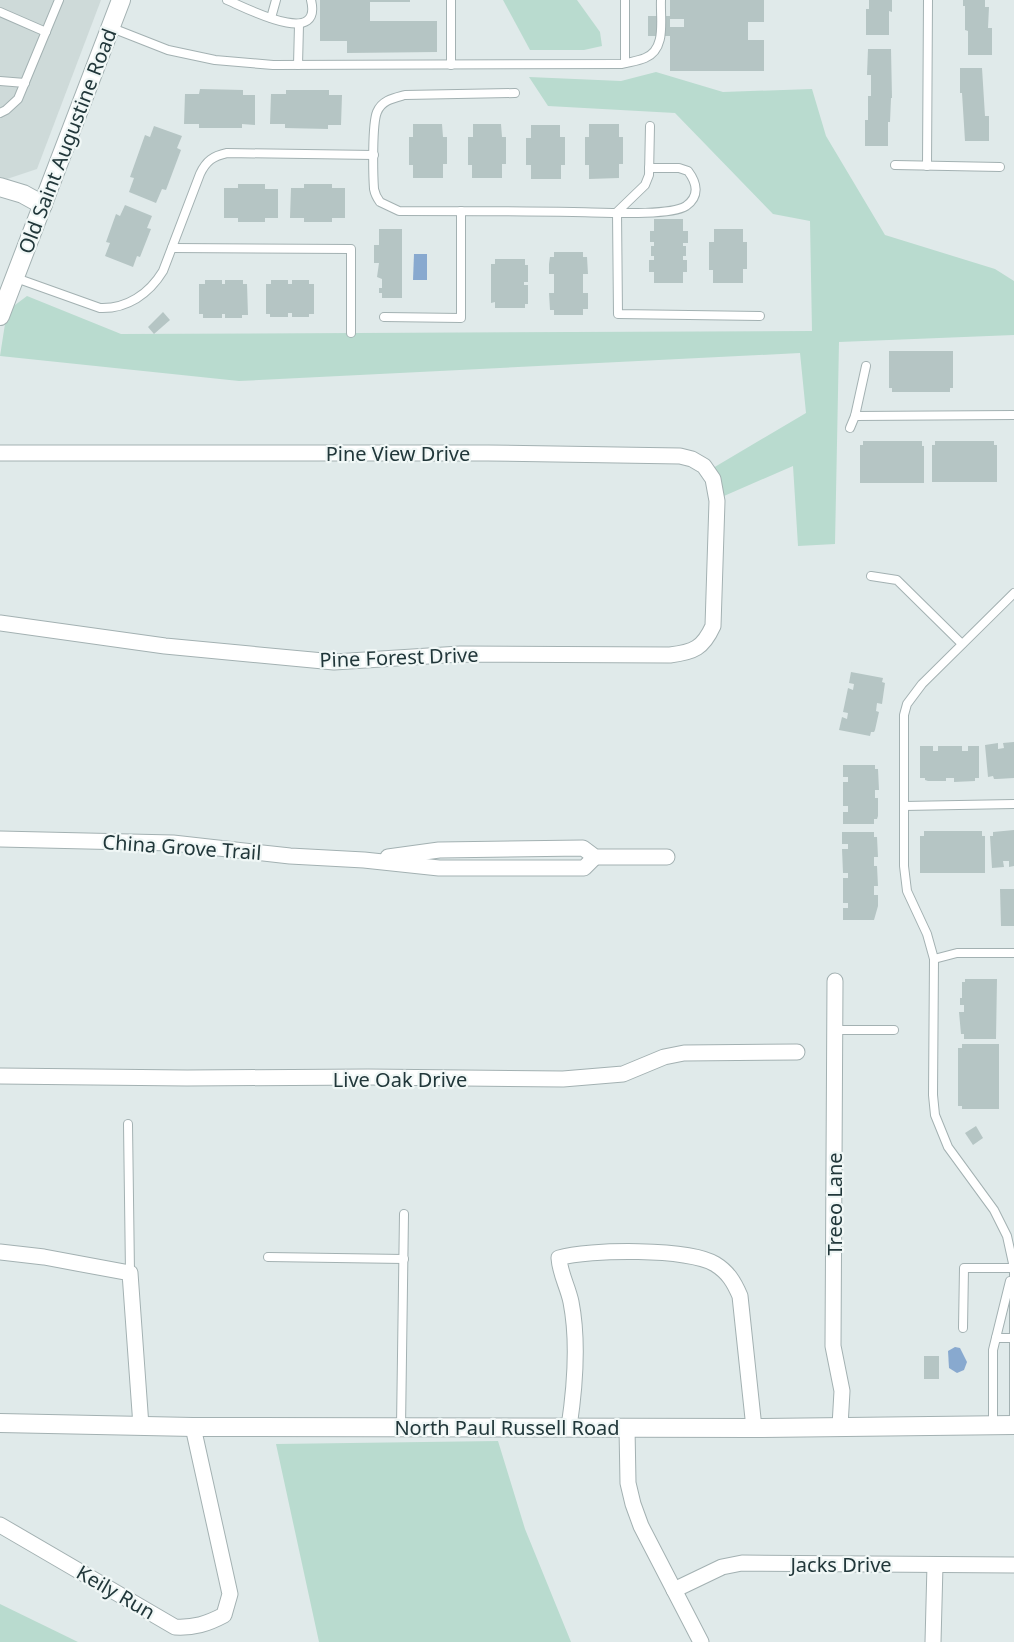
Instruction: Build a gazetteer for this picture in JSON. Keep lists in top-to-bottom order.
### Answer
{
  "streets": {
    "street": [
      "Old Saint Augustine Road",
      "Pine View Drive",
      "Pine Forest Drive",
      "China Grove Trail",
      "Live Oak Drive",
      "Treeo Lane",
      "North Paul Russell Road",
      "Jacks Drive",
      "Keily Run"
    ]
  },
  "crossings": [
    ["Pine View Drive", "Pine Forest Drive"],
    ["Treeo Lane", "North Paul Russell Road"],
    ["North Paul Russell Road", "Keily Run"]
  ]
}
